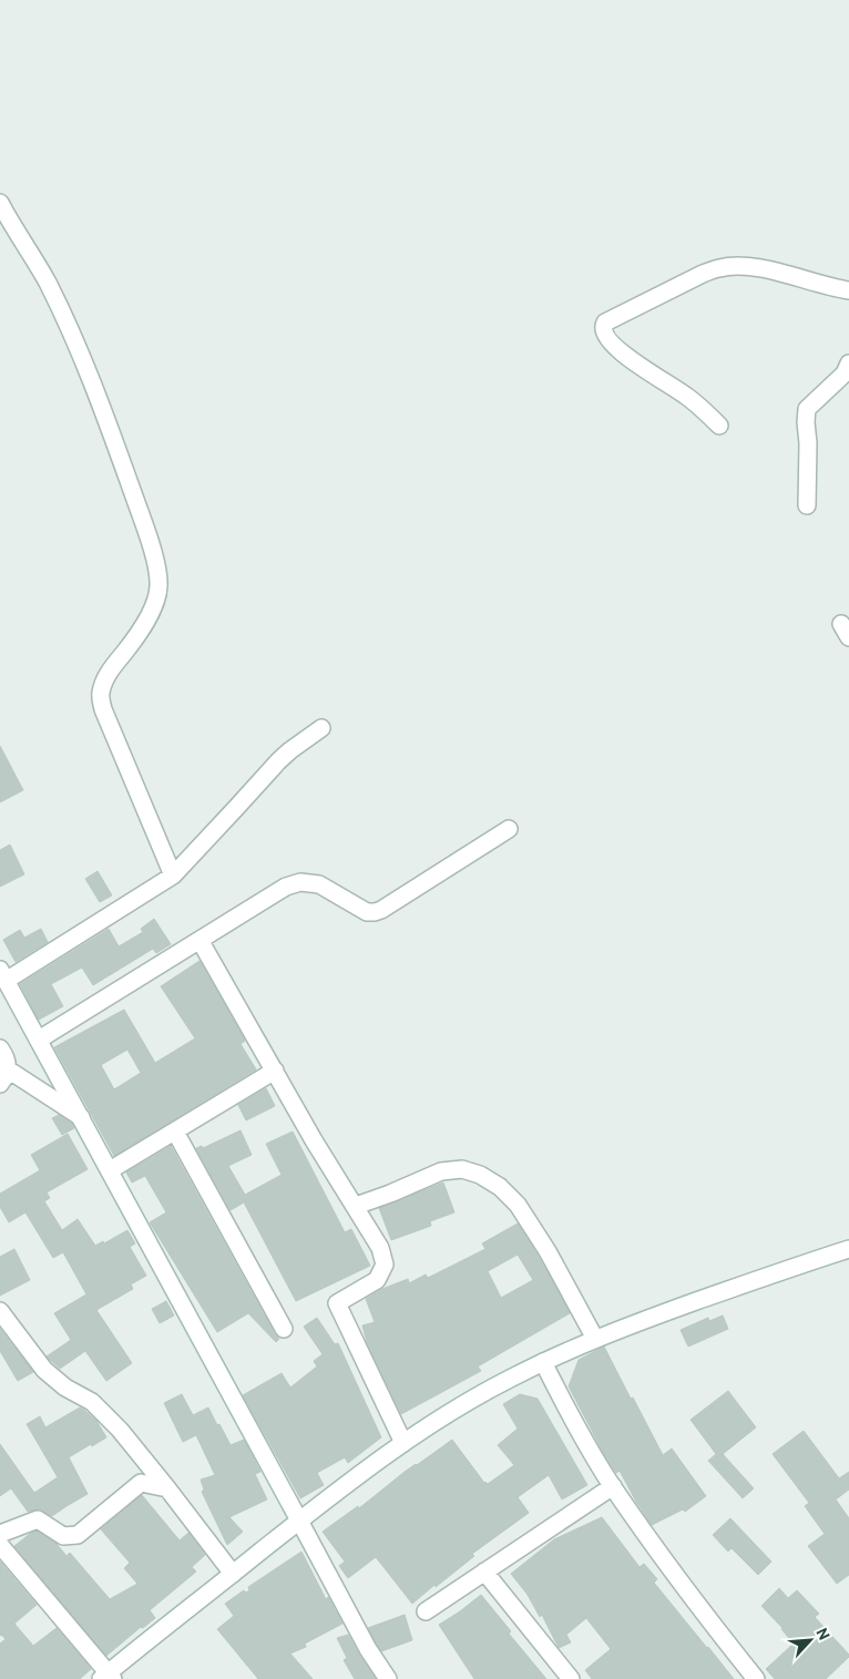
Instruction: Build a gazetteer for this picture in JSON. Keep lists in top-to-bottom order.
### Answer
{
  "north": "top right"
}
